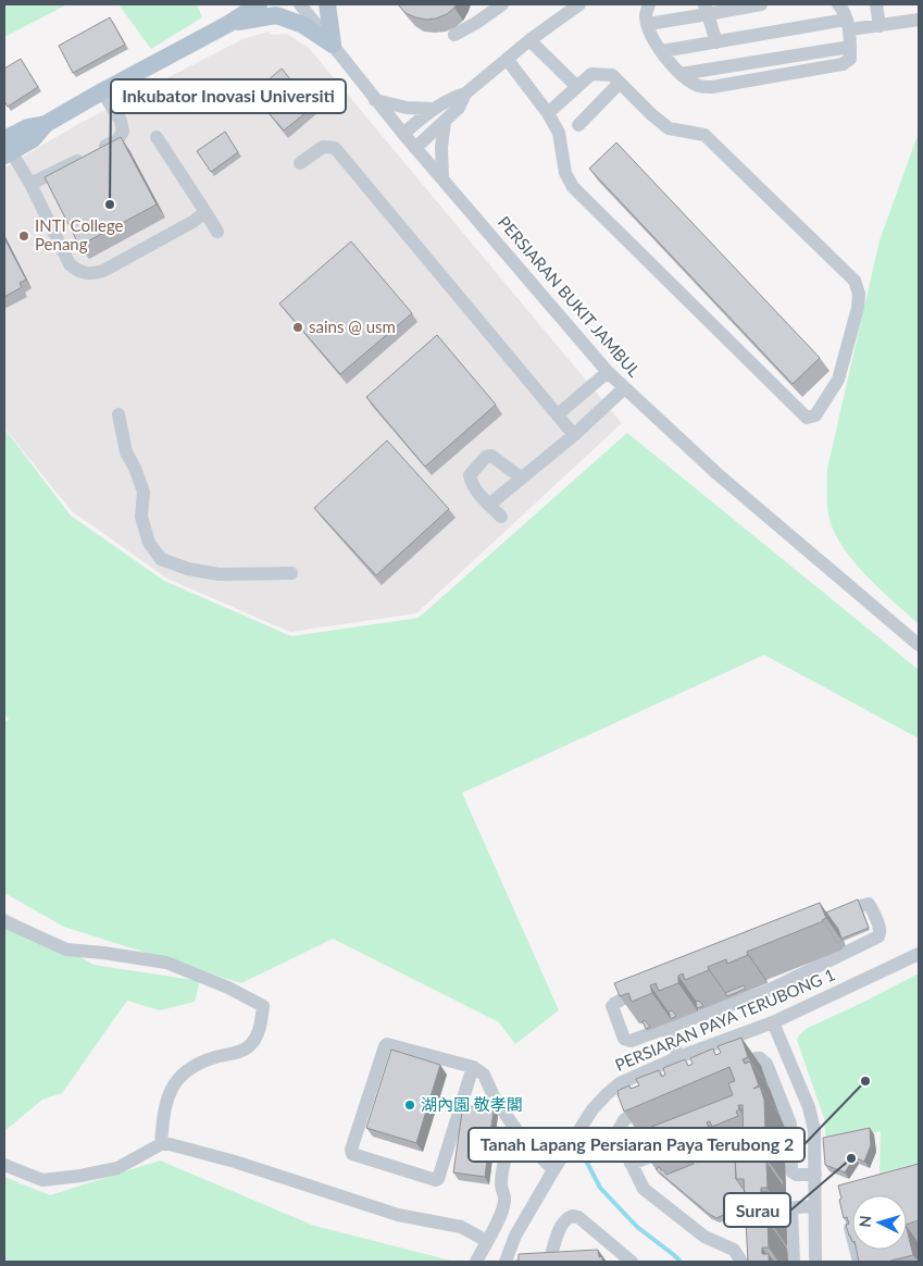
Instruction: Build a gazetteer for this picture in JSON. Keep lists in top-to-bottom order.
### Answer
{
  "streets": {
    "street": ["PERSIARAN BUKIT JAMBUL", "PERSIARAN PAYA TERUBONG 1"]
  },
  "places": [
    "Inkubator Inovasi Universiti",
    "INTI College Penang",
    "sains @ usm",
    "Tanah Lapang Persiaran Paya Terubong 2",
    "湖內園 敬孝閣",
    "Surau"
  ],
  "north": "left"
}
